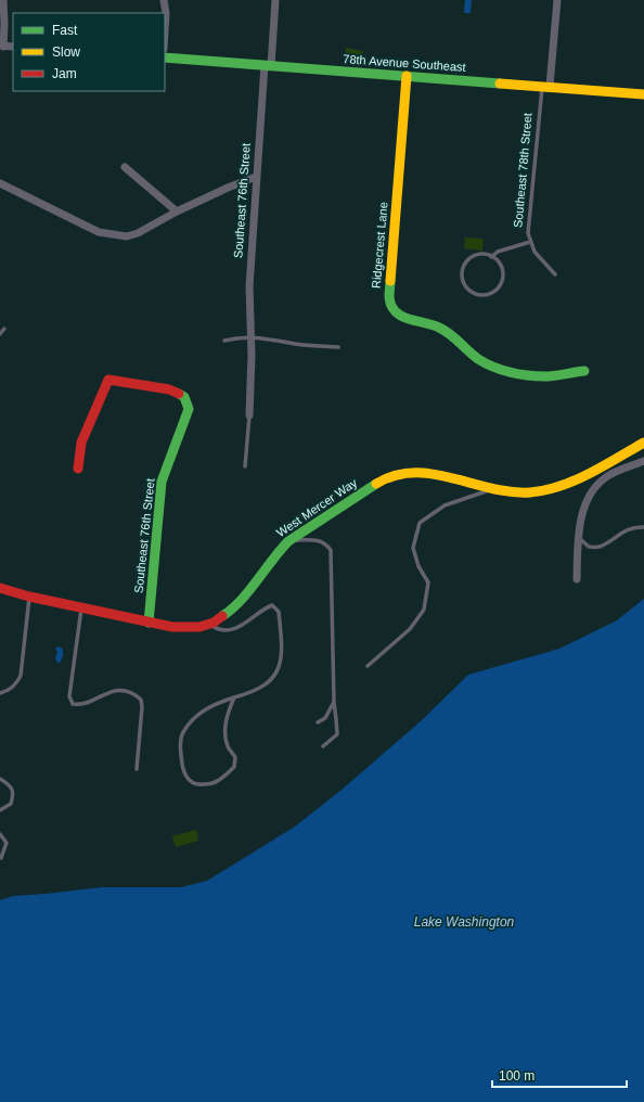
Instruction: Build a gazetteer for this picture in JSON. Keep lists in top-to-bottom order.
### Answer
{
  "streets": {
    "street": [
      "78th Avenue Southeast",
      "Southeast 78th Street",
      "Southeast 76th Street",
      "Ridgecrest Lane",
      "West Mercer Way"
    ]
  },
  "crossings": [
    ["78th Avenue Southeast", "Southeast 78th Street"],
    ["78th Avenue Southeast", "Southeast 76th Street"],
    ["78th Avenue Southeast", "Ridgecrest Lane"],
    ["Southeast 76th Street", "West Mercer Way"]
  ],
  "water": ["Lake Washington"],
  "legend": ["Fast", "Slow", "Jam"],
  "scale_bar": "100 m"
}
